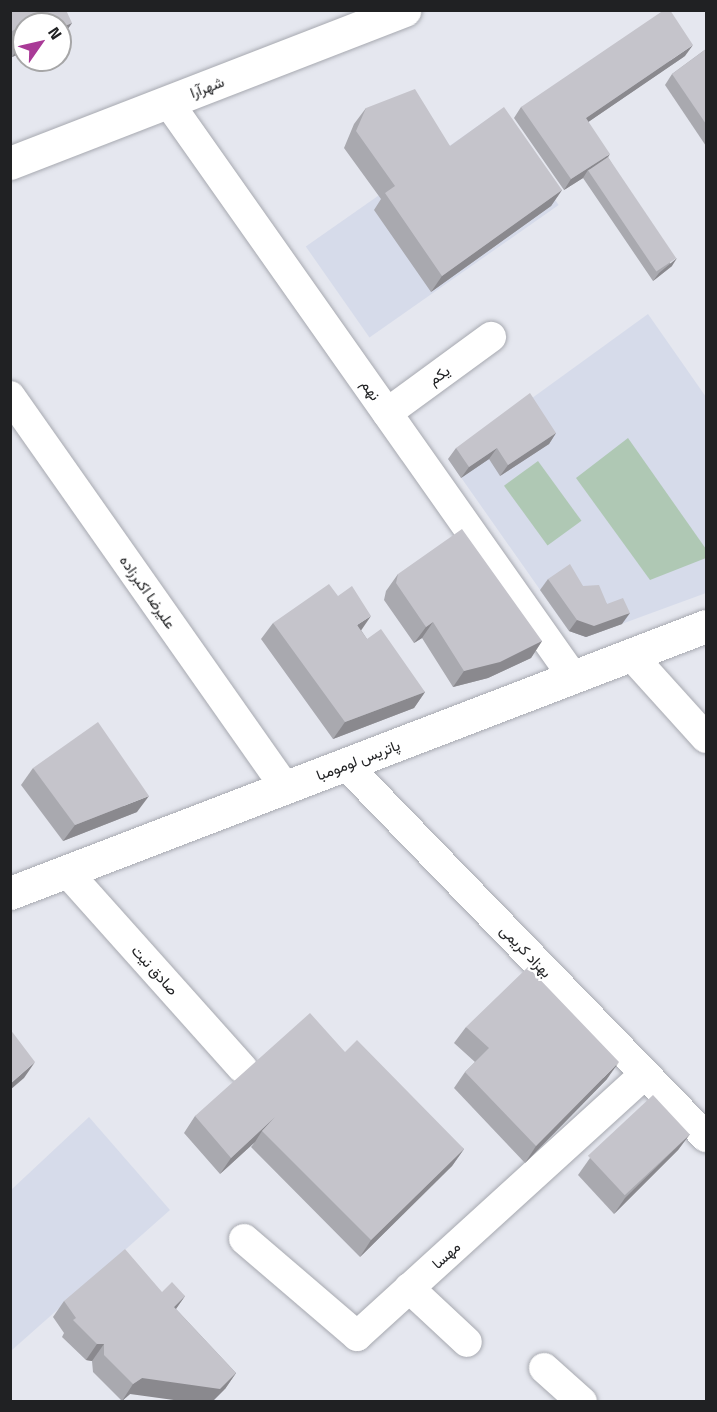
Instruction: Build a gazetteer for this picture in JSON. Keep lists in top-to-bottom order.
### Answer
{
  "streets": {
    "main road": ["شهرآرا", "پاتریس لومومبا"],
    "street": [
      "یکم",
      "نهم",
      "علیرضا اکبرزاده",
      "بهزاد کریمی",
      "صادق نیت",
      "مهسا"
    ]
  },
  "crossings": [
    ["شهرآرا", "نهم"],
    ["یکم", "نهم"],
    ["نهم", "پاتریس لومومبا"],
    ["علیرضا اکبرزاده", "پاتریس لومومبا"],
    ["پاتریس لومومبا", "بهزاد کریمی"],
    ["پاتریس لومومبا", "صادق نیت"],
    ["بهزاد کریمی", "مهسا"]
  ],
  "north": "top right"
}
